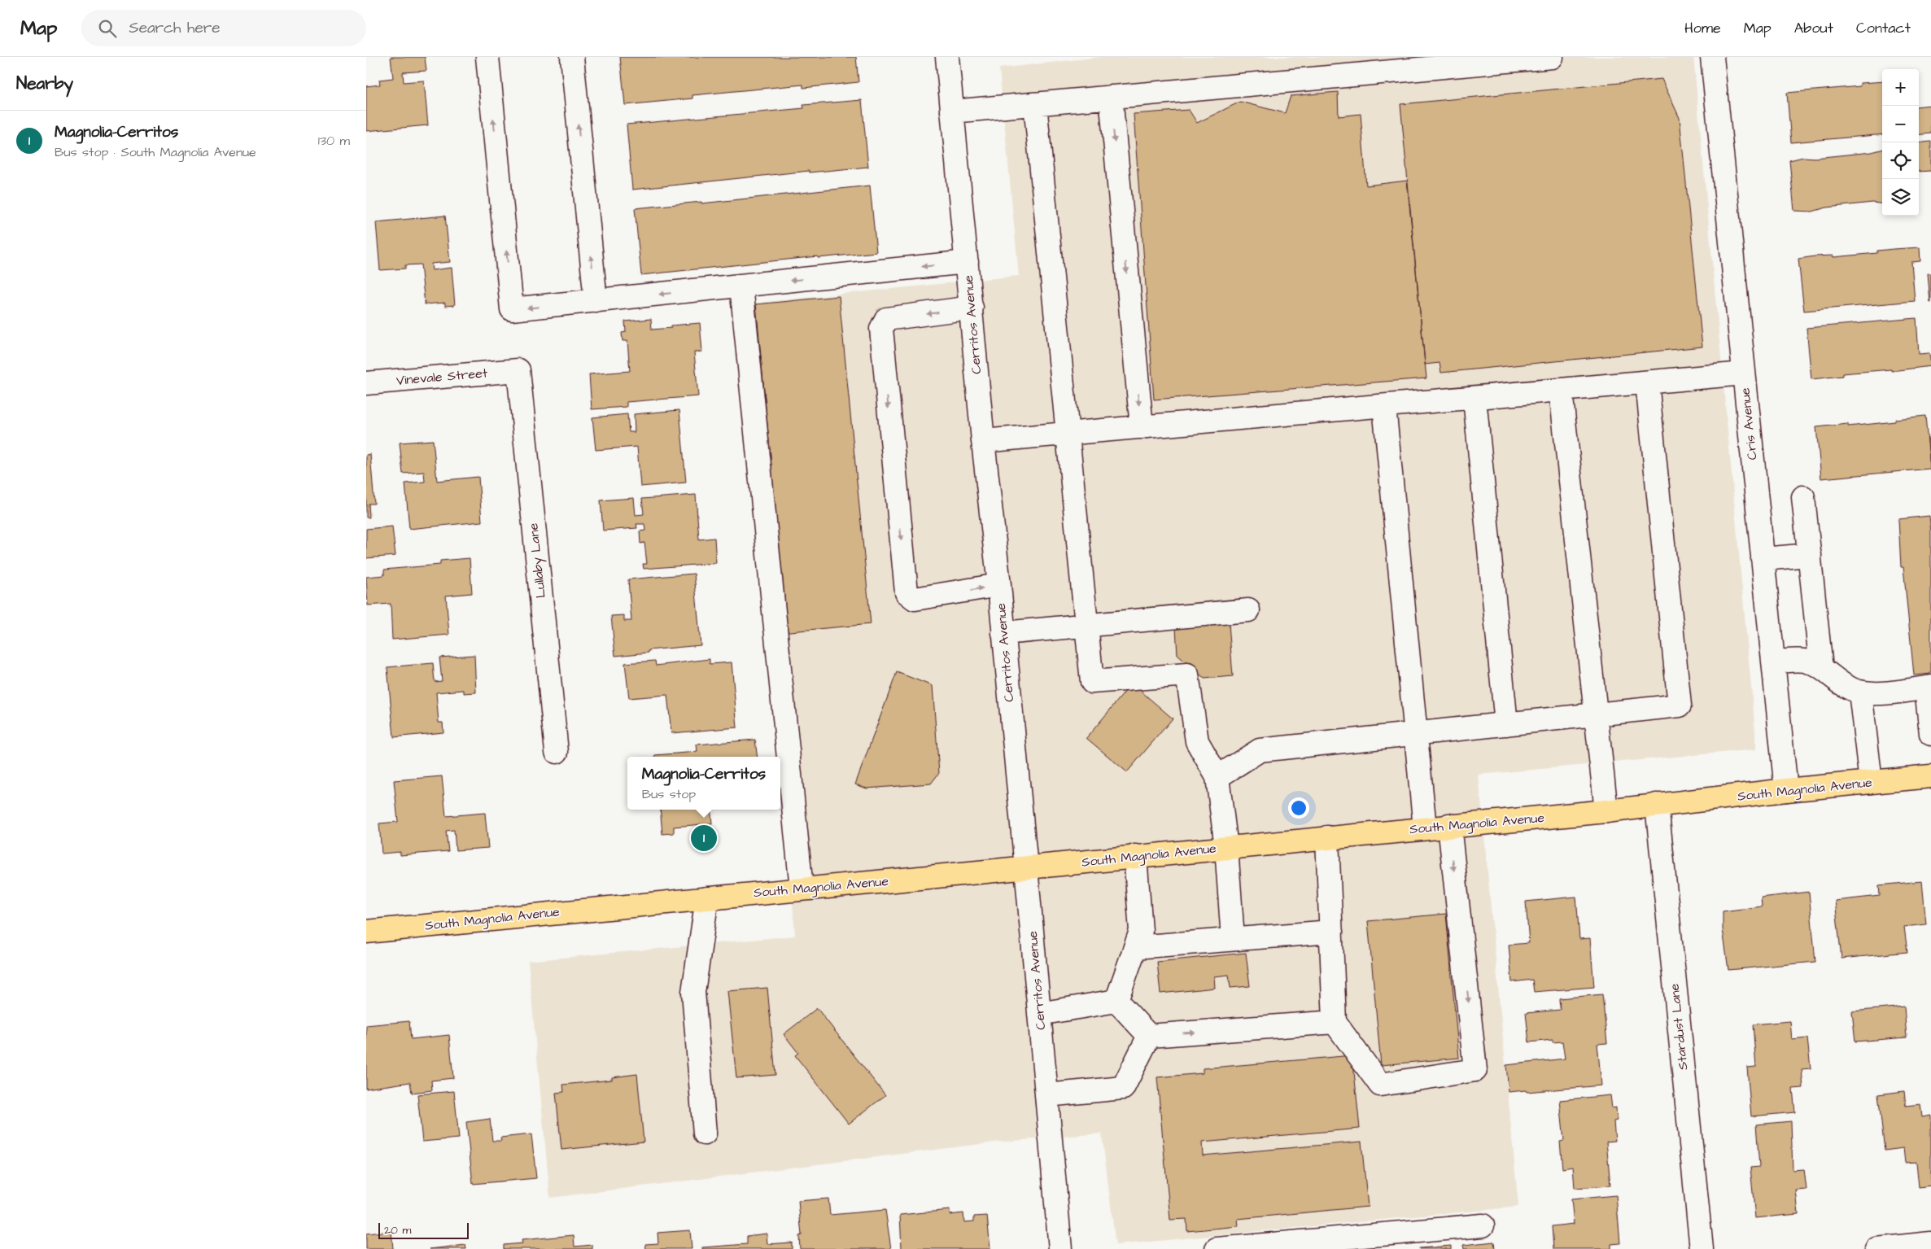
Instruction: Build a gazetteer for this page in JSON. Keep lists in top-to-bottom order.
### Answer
{
  "streets": {
    "main road": ["South Magnolia Avenue"],
    "street": [
      "Cerritos Avenue",
      "Vinevale Street",
      "Cris Avenue",
      "Lullaby Lane",
      "Stardust Lane"
    ]
  },
  "crossings": [
    ["Cerritos Avenue", "South Magnolia Avenue"],
    ["Vinevale Street", "Lullaby Lane"],
    ["Cris Avenue", "South Magnolia Avenue"],
    ["South Magnolia Avenue", "Stardust Lane"]
  ],
  "scale_bar": "20 m",
  "page": {
    "header": "Map",
    "search": "Search here",
    "nav": [
      "Home",
      "Map",
      "About",
      "Contact"
    ],
    "heading": "Nearby",
    "map_buttons": ["+", "−"],
    "list": [
      {
        "mark": "1",
        "name": "Magnolia-Cerritos",
        "note": "Bus stop · South Magnolia Avenue",
        "value": "130 m"
      }
    ],
    "popup": ["Magnolia-Cerritos", "Bus stop"],
    "pins": "1",
    "scale": "20 m"
  }
}
